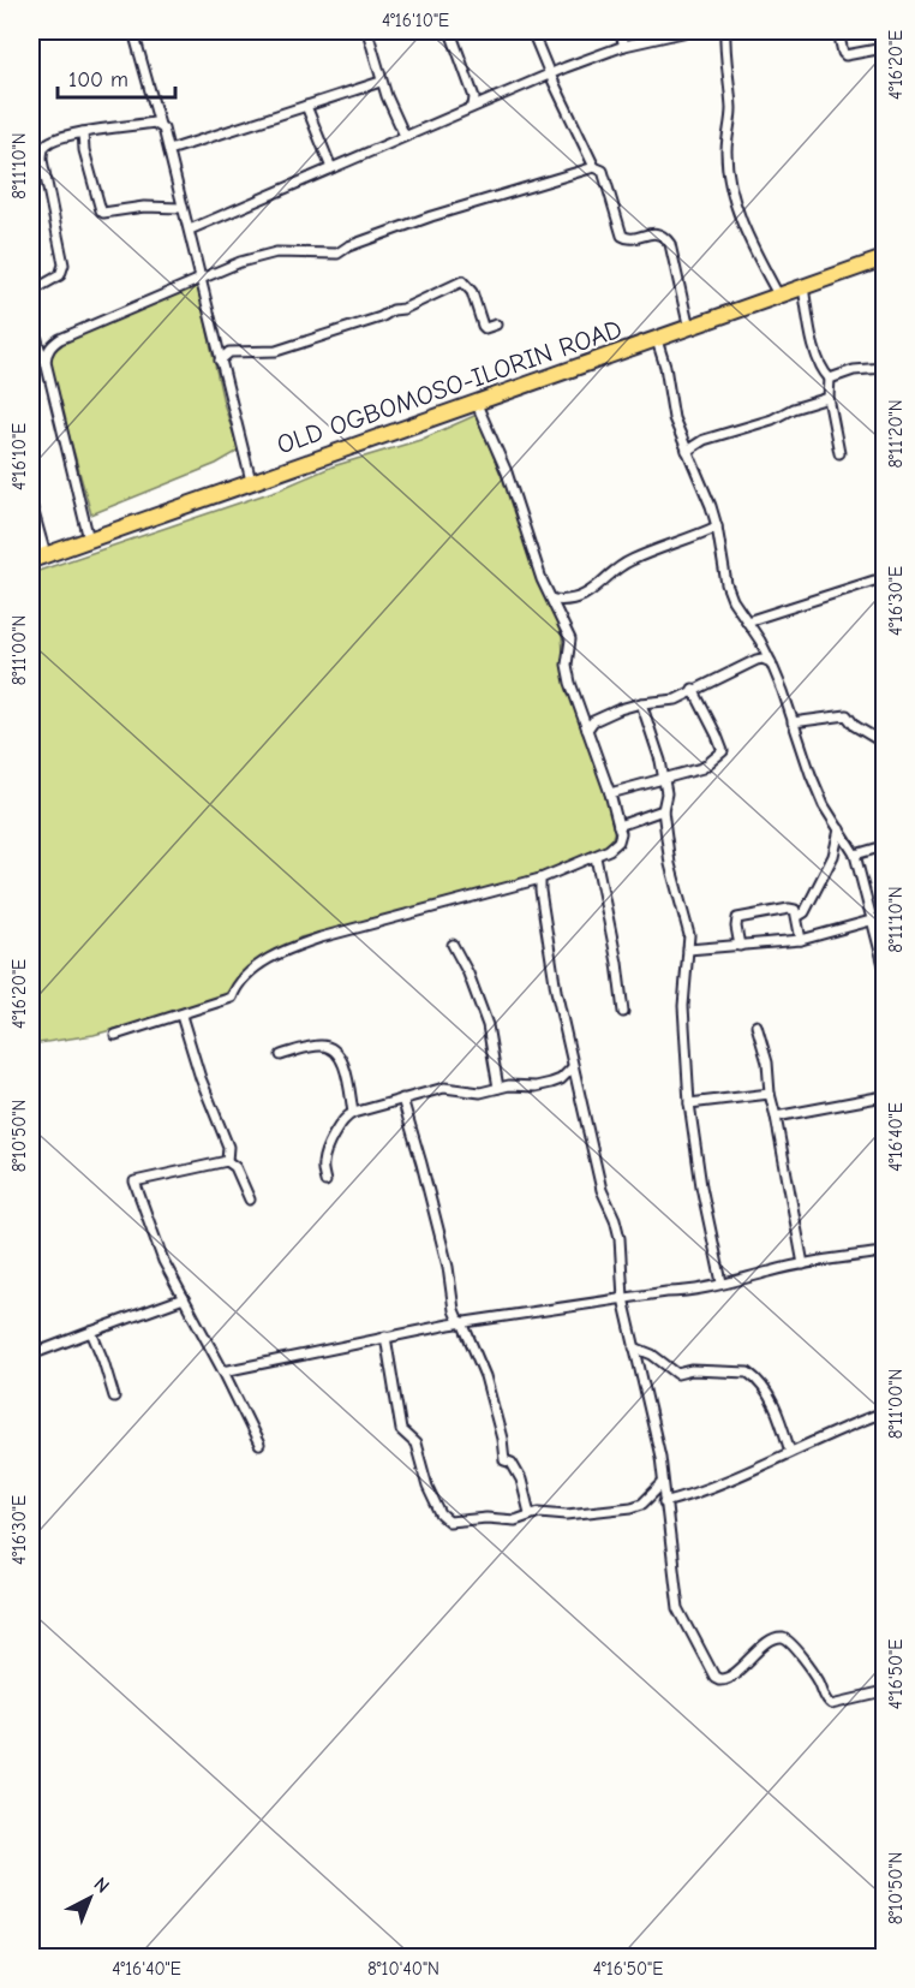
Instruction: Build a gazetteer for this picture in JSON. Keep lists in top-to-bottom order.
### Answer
{
  "streets": {
    "highway": ["OLD OGBOMOSO-ILORIN ROAD"]
  },
  "scale_bar": "100 m",
  "north": "top right",
  "coordinates": [
    "4°16'10\"E",
    "4°16'20\"E",
    "8°11'10\"N",
    "8°11'20\"N",
    "4°16'30\"E",
    "8°11'00\"N",
    "8°10'50\"N",
    "4°16'40\"E",
    "4°16'50\"E",
    "8°10'40\"N"
  ]
}
